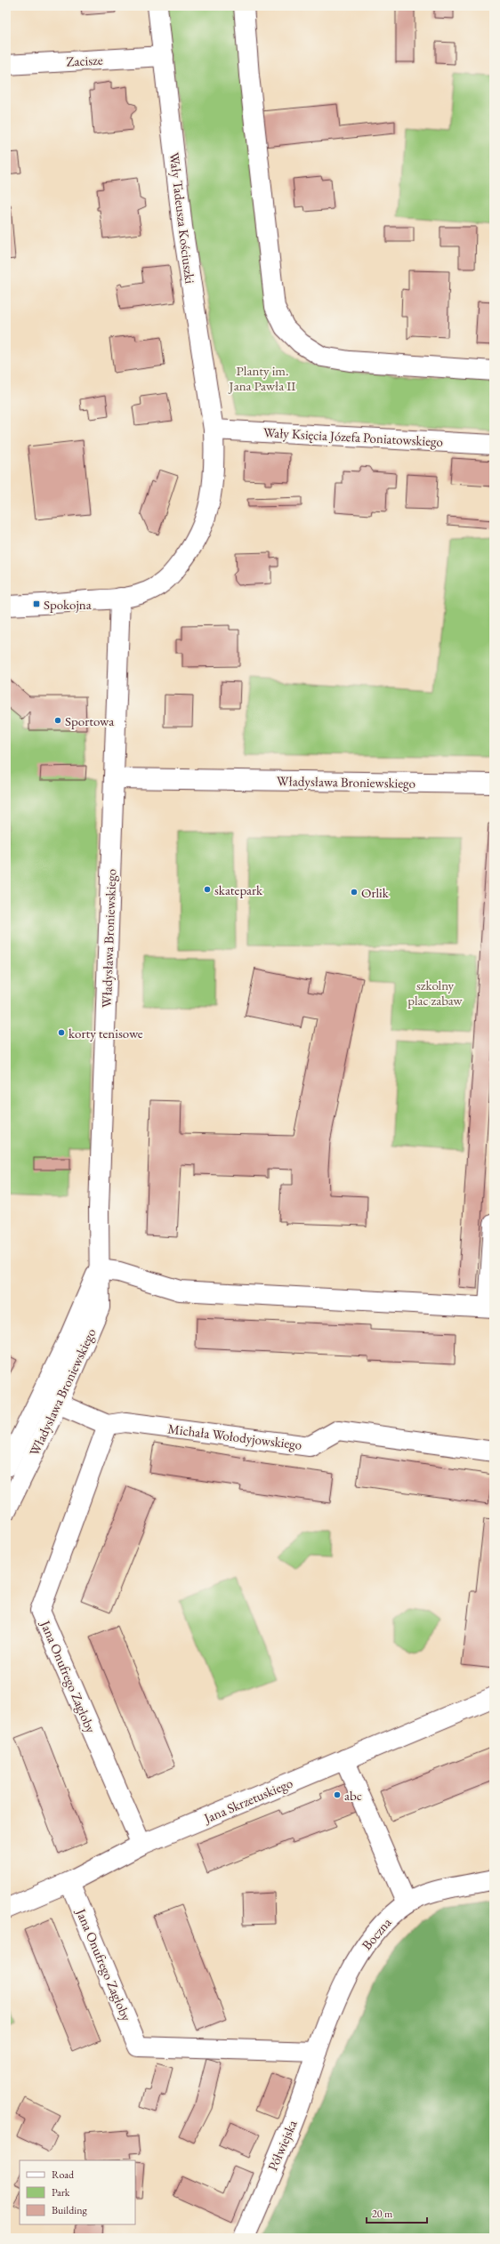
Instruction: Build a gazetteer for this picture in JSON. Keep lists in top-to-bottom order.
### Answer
{
  "streets": {
    "street": [
      "Zacisze",
      "Wały Tadeusza Kościuszki",
      "Wały Księcia Józefa Poniatowskiego",
      "Władysława Broniewskiego",
      "Michała Wołodyjowskiego",
      "Jana Onufrego Zagłoby",
      "Jana Skrzetuskiego",
      "Boczna",
      "Półwiejska"
    ]
  },
  "crossings": [
    ["Zacisze", "Wały Tadeusza Kościuszki"],
    ["Wały Tadeusza Kościuszki", "Wały Księcia Józefa Poniatowskiego"],
    ["Michała Wołodyjowskiego", "Jana Onufrego Zagłoby"],
    ["Jana Onufrego Zagłoby", "Jana Skrzetuskiego"],
    ["Jana Onufrego Zagłoby", "Boczna"],
    ["Jana Onufrego Zagłoby", "Półwiejska"],
    ["Boczna", "Półwiejska"]
  ],
  "parks": ["Planty im. Jana Pawła II", "szkolny plac zabaw"],
  "places": {
    "transit": ["Spokojna"],
    "other": [
      "Sportowa",
      "skatepark",
      "Orlik",
      "korty tenisowe",
      "abc"
    ]
  },
  "legend": ["Road", "Park", "Building"],
  "scale_bar": "20 m"
}
